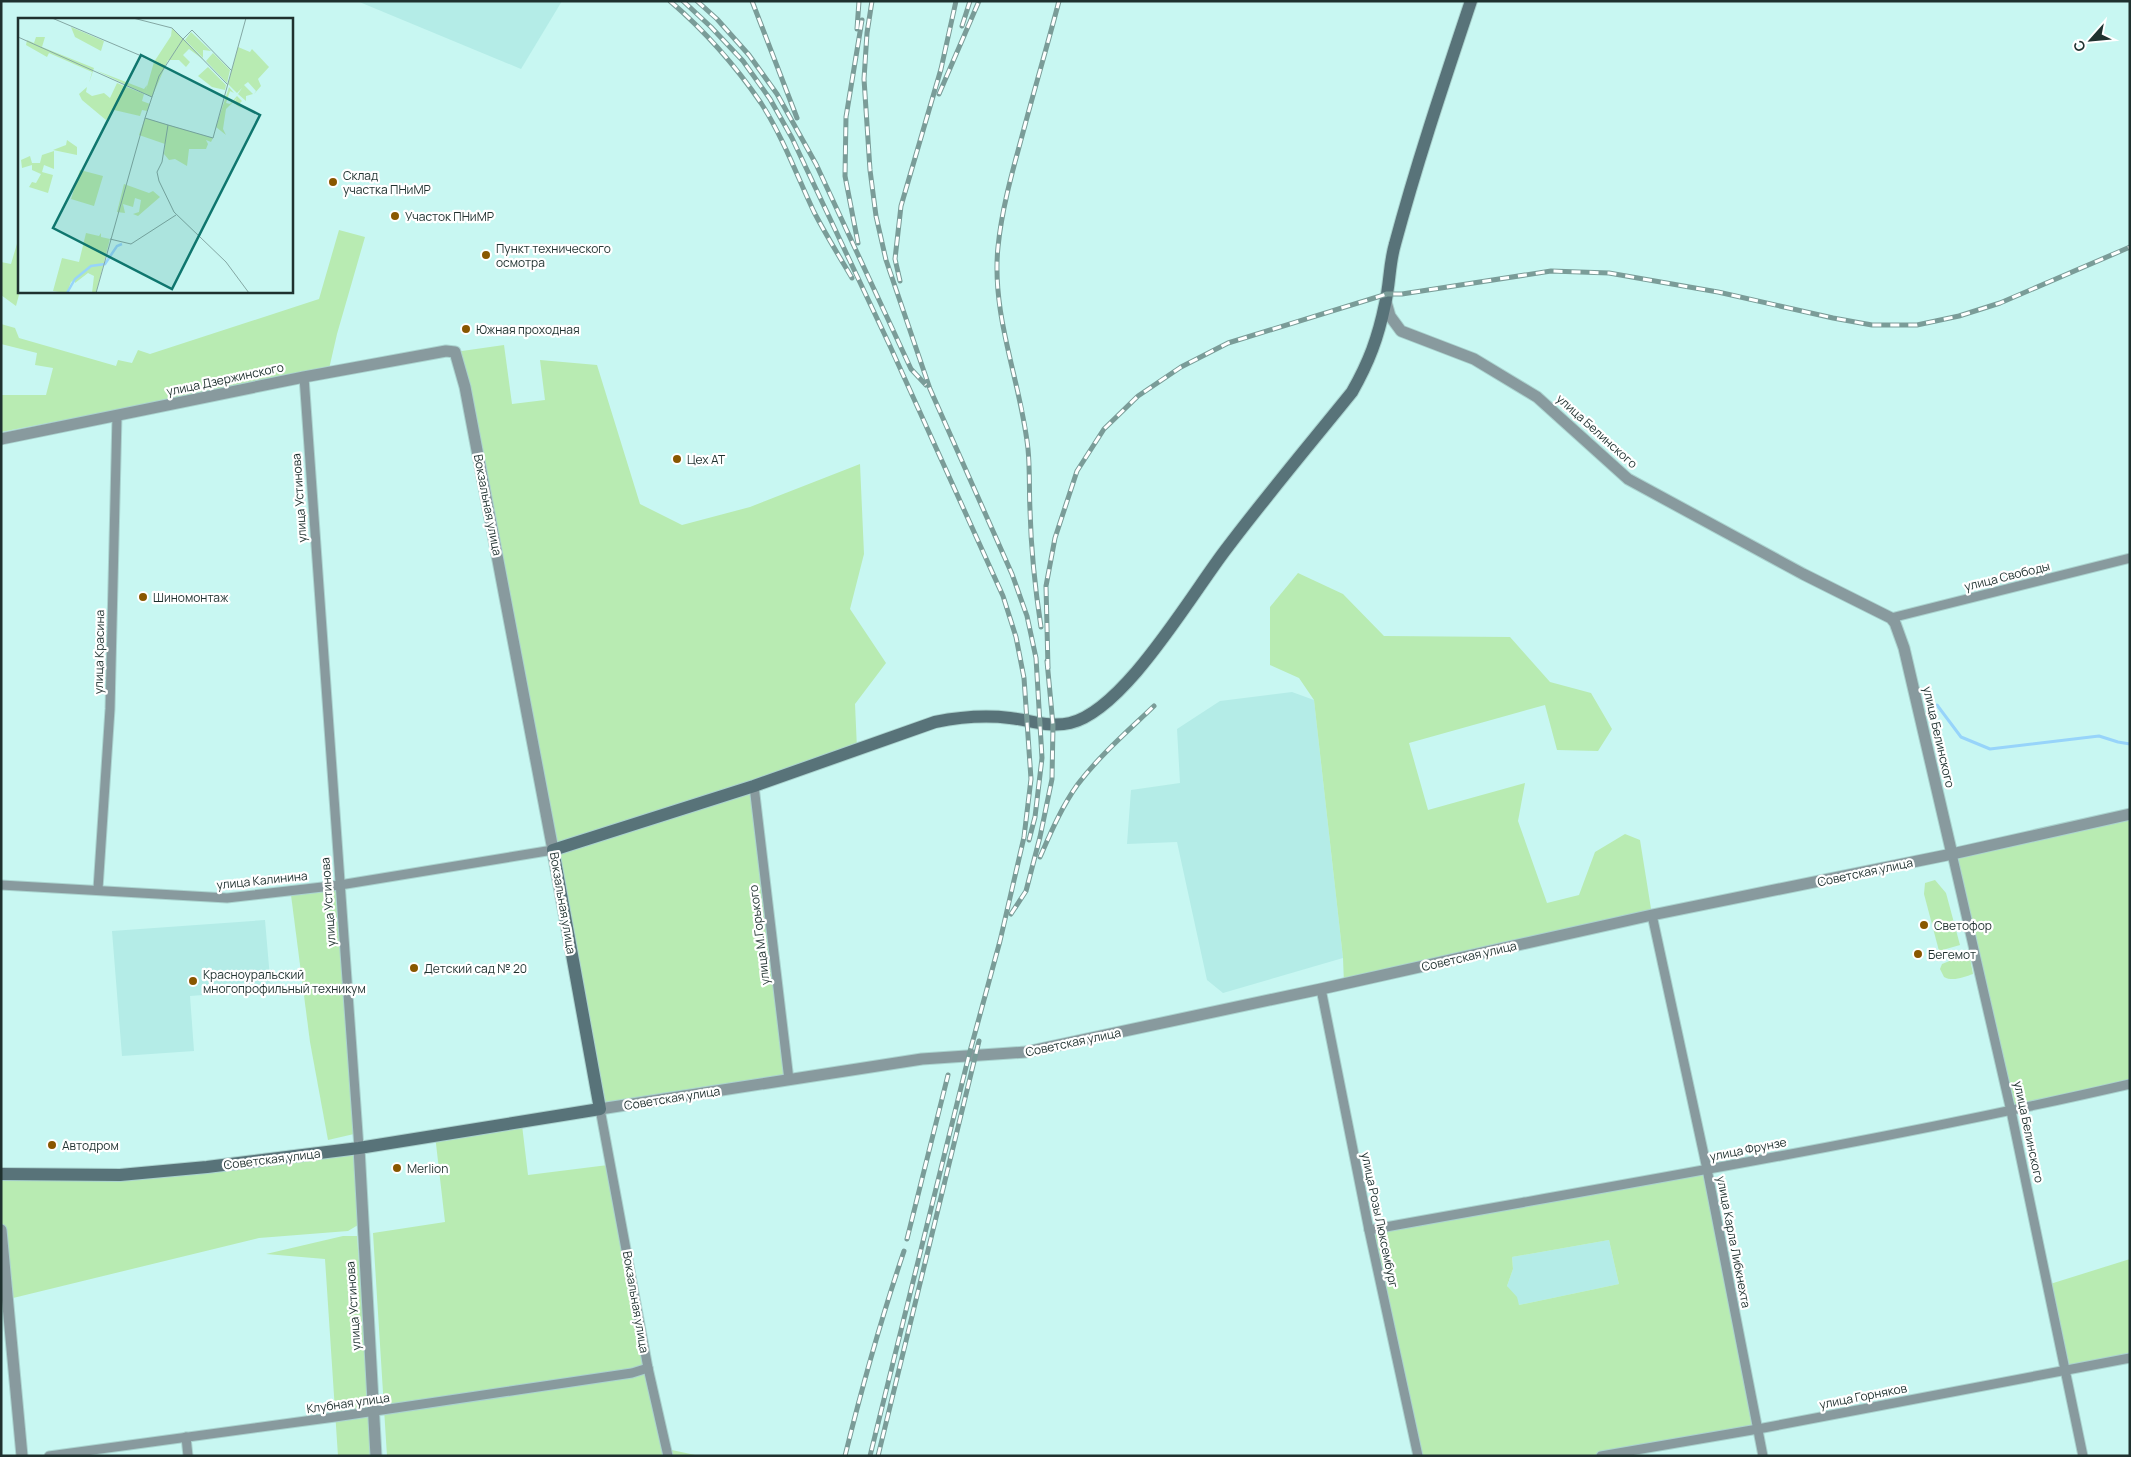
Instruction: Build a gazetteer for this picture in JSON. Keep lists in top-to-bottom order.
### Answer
{
  "streets": {
    "main road": ["Вокзальная улица", "Советская улица"],
    "street": [
      "улица Дзержинского",
      "улица Белинского",
      "улица Устинова",
      "улица Свободы",
      "улица Красина",
      "улица Калинина",
      "улица М.Горького",
      "улица Фрунзе",
      "улица Розы Люксембург",
      "улица Карла Либкнехта",
      "улица Горняков",
      "Клубная улица"
    ]
  },
  "crossings": [
    ["улица Дзержинского", "улица Устинова"],
    ["улица Дзержинского", "Вокзальная улица"],
    ["улица Дзержинского", "улица Красина"],
    ["улица Белинского", "улица Свободы"],
    ["улица Белинского", "Советская улица"],
    ["улица Белинского", "улица Фрунзе"],
    ["улица Белинского", "улица Горняков"],
    ["улица Устинова", "Советская улица"],
    ["улица Устинова", "улица Калинина"],
    ["улица Устинова", "Клубная улица"],
    ["Вокзальная улица", "Советская улица"],
    ["Вокзальная улица", "улица Калинина"],
    ["Вокзальная улица", "Клубная улица"],
    ["улица Красина", "улица Калинина"],
    ["Советская улица", "улица М.Горького"],
    ["Советская улица", "улица Розы Люксембург"],
    ["Советская улица", "улица Карла Либкнехта"],
    ["улица Фрунзе", "улица Розы Люксембург"],
    ["улица Фрунзе", "улица Карла Либкнехта"],
    ["улица Карла Либкнехта", "улица Горняков"]
  ],
  "places": [
    "Склад участка ПНиМР",
    "Участок ПНиМР",
    "Пункт технического осмотра",
    "Южная проходная",
    "Цех АТ",
    "Шиномонтаж",
    "Светофор",
    "Бегемот",
    "Детский сад № 20",
    "Красноуральский многопрофильный техникум",
    "Автодром",
    "Merlion"
  ],
  "north": "bottom left"
}
